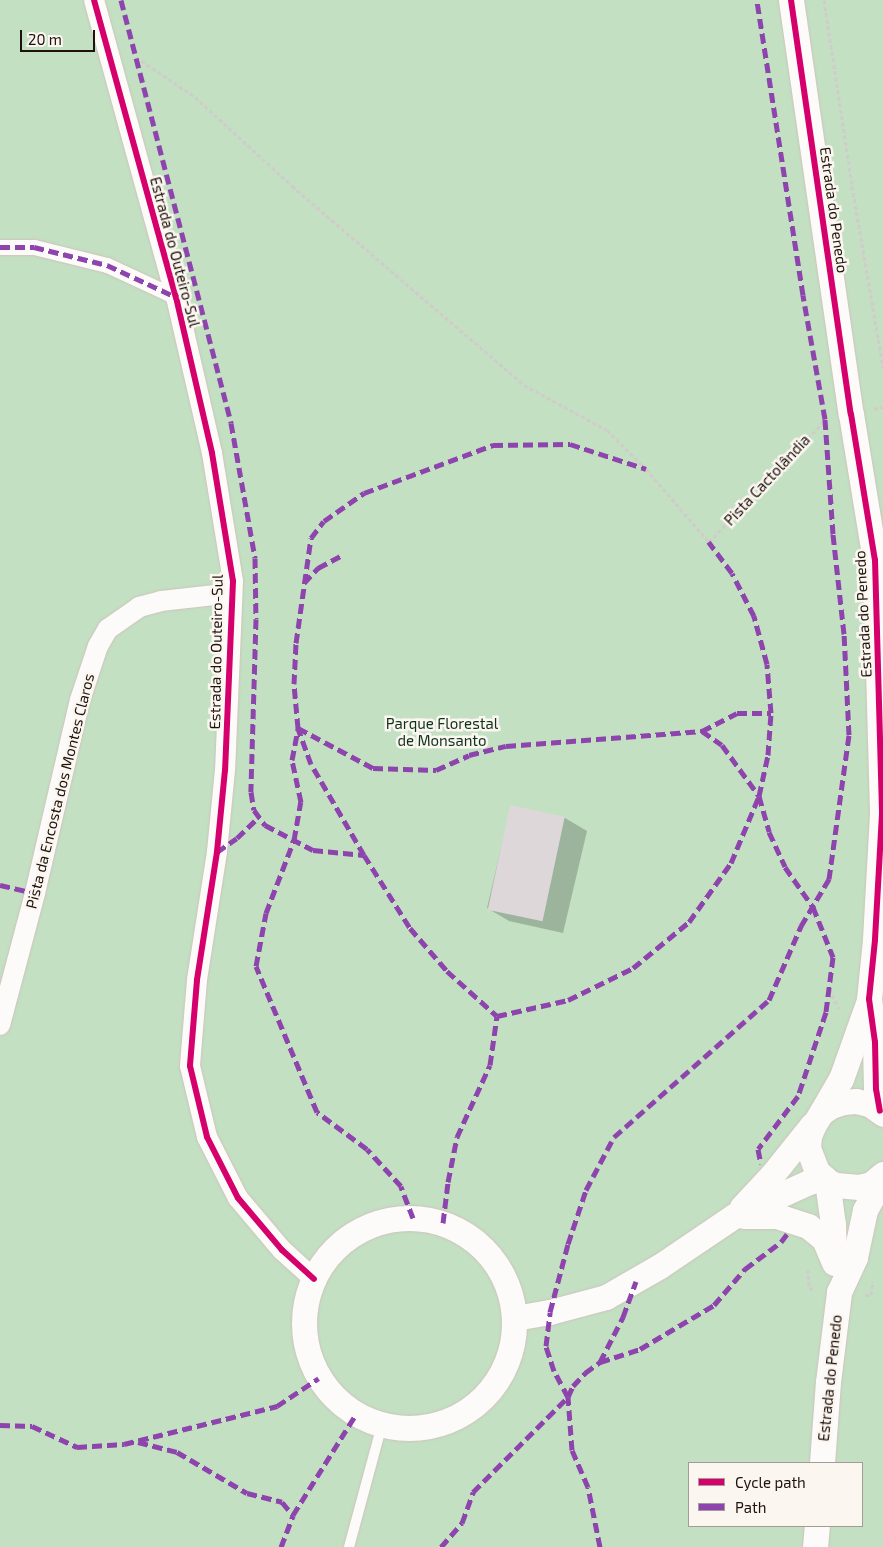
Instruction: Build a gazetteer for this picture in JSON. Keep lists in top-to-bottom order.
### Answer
{
  "streets": {
    "street": ["Estrada do Penedo", "Estrada do Outeiro-Sul", "Pista da Encosta dos Montes Claros"],
    "path": ["Pista Cactolândia"]
  },
  "crossings": [
    ["Estrada do Outeiro-Sul", "Pista da Encosta dos Montes Claros"]
  ],
  "parks": ["Parque Florestal de Monsanto"],
  "legend": ["Cycle path", "Path"],
  "scale_bar": "20 m"
}
